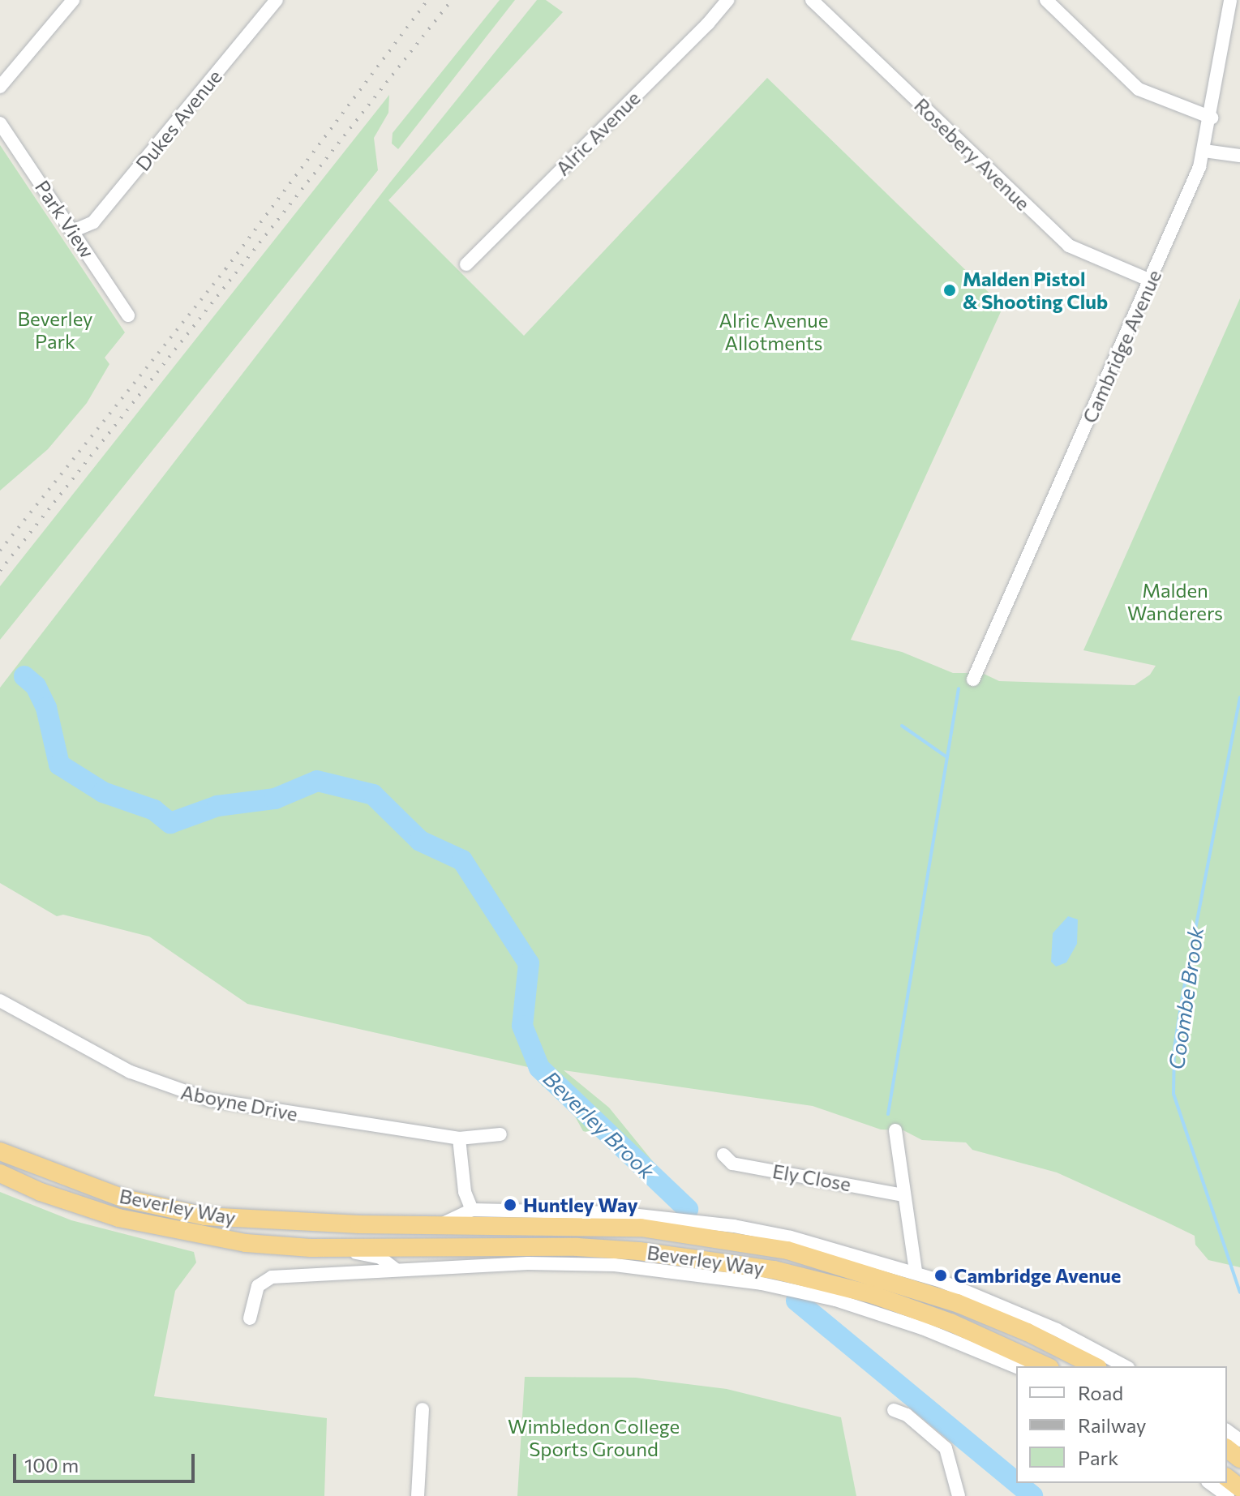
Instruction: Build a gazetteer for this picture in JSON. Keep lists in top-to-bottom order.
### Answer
{
  "streets": {
    "highway": ["Beverley Way"],
    "street": [
      "Dukes Avenue",
      "Alric Avenue",
      "Rosebery Avenue",
      "Park View",
      "Cambridge Avenue",
      "Aboyne Drive",
      "Ely Close"
    ]
  },
  "crossings": [
    ["Dukes Avenue", "Park View"],
    ["Rosebery Avenue", "Cambridge Avenue"]
  ],
  "water": ["Coombe Brook", "Beverley Brook"],
  "parks": [
    "Beverley Park",
    "Alric Avenue Allotments",
    "Malden Wanderers",
    "Wimbledon College Sports Ground"
  ],
  "places": ["Malden Pistol & Shooting Club", "Huntley Way", "Cambridge Avenue"],
  "legend": ["Road", "Railway", "Park"],
  "scale_bar": "100 m"
}
